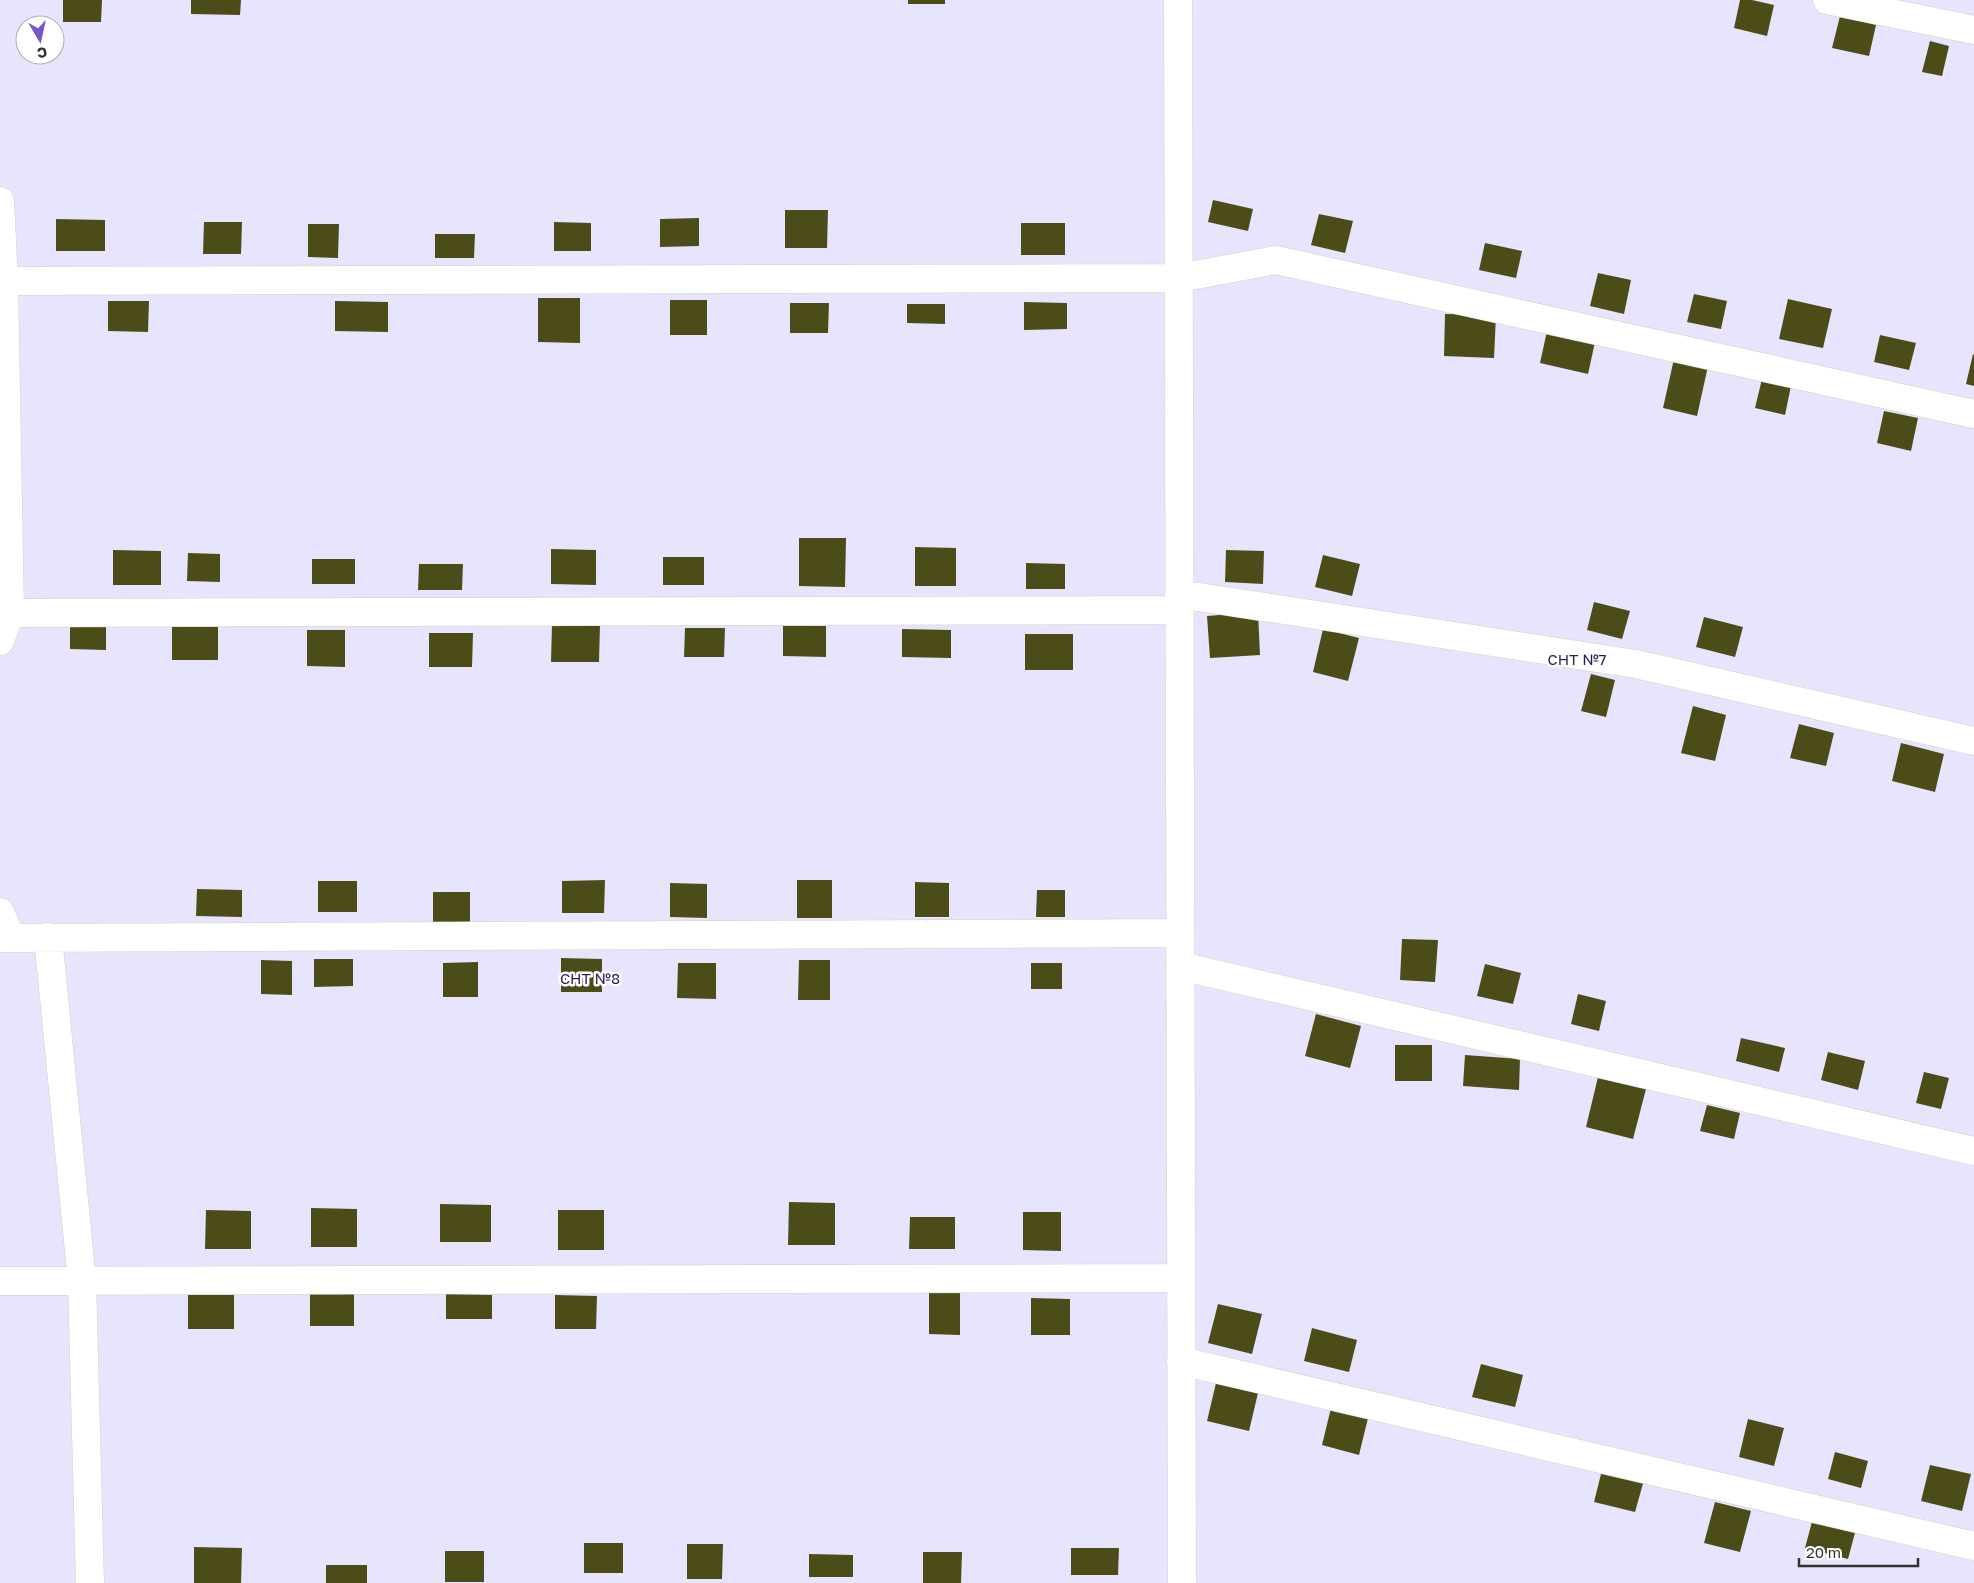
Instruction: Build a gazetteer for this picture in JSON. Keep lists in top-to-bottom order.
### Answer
{
  "parks": ["СНТ №7", "СНТ №8"],
  "scale_bar": "20 m",
  "north": "bottom"
}
